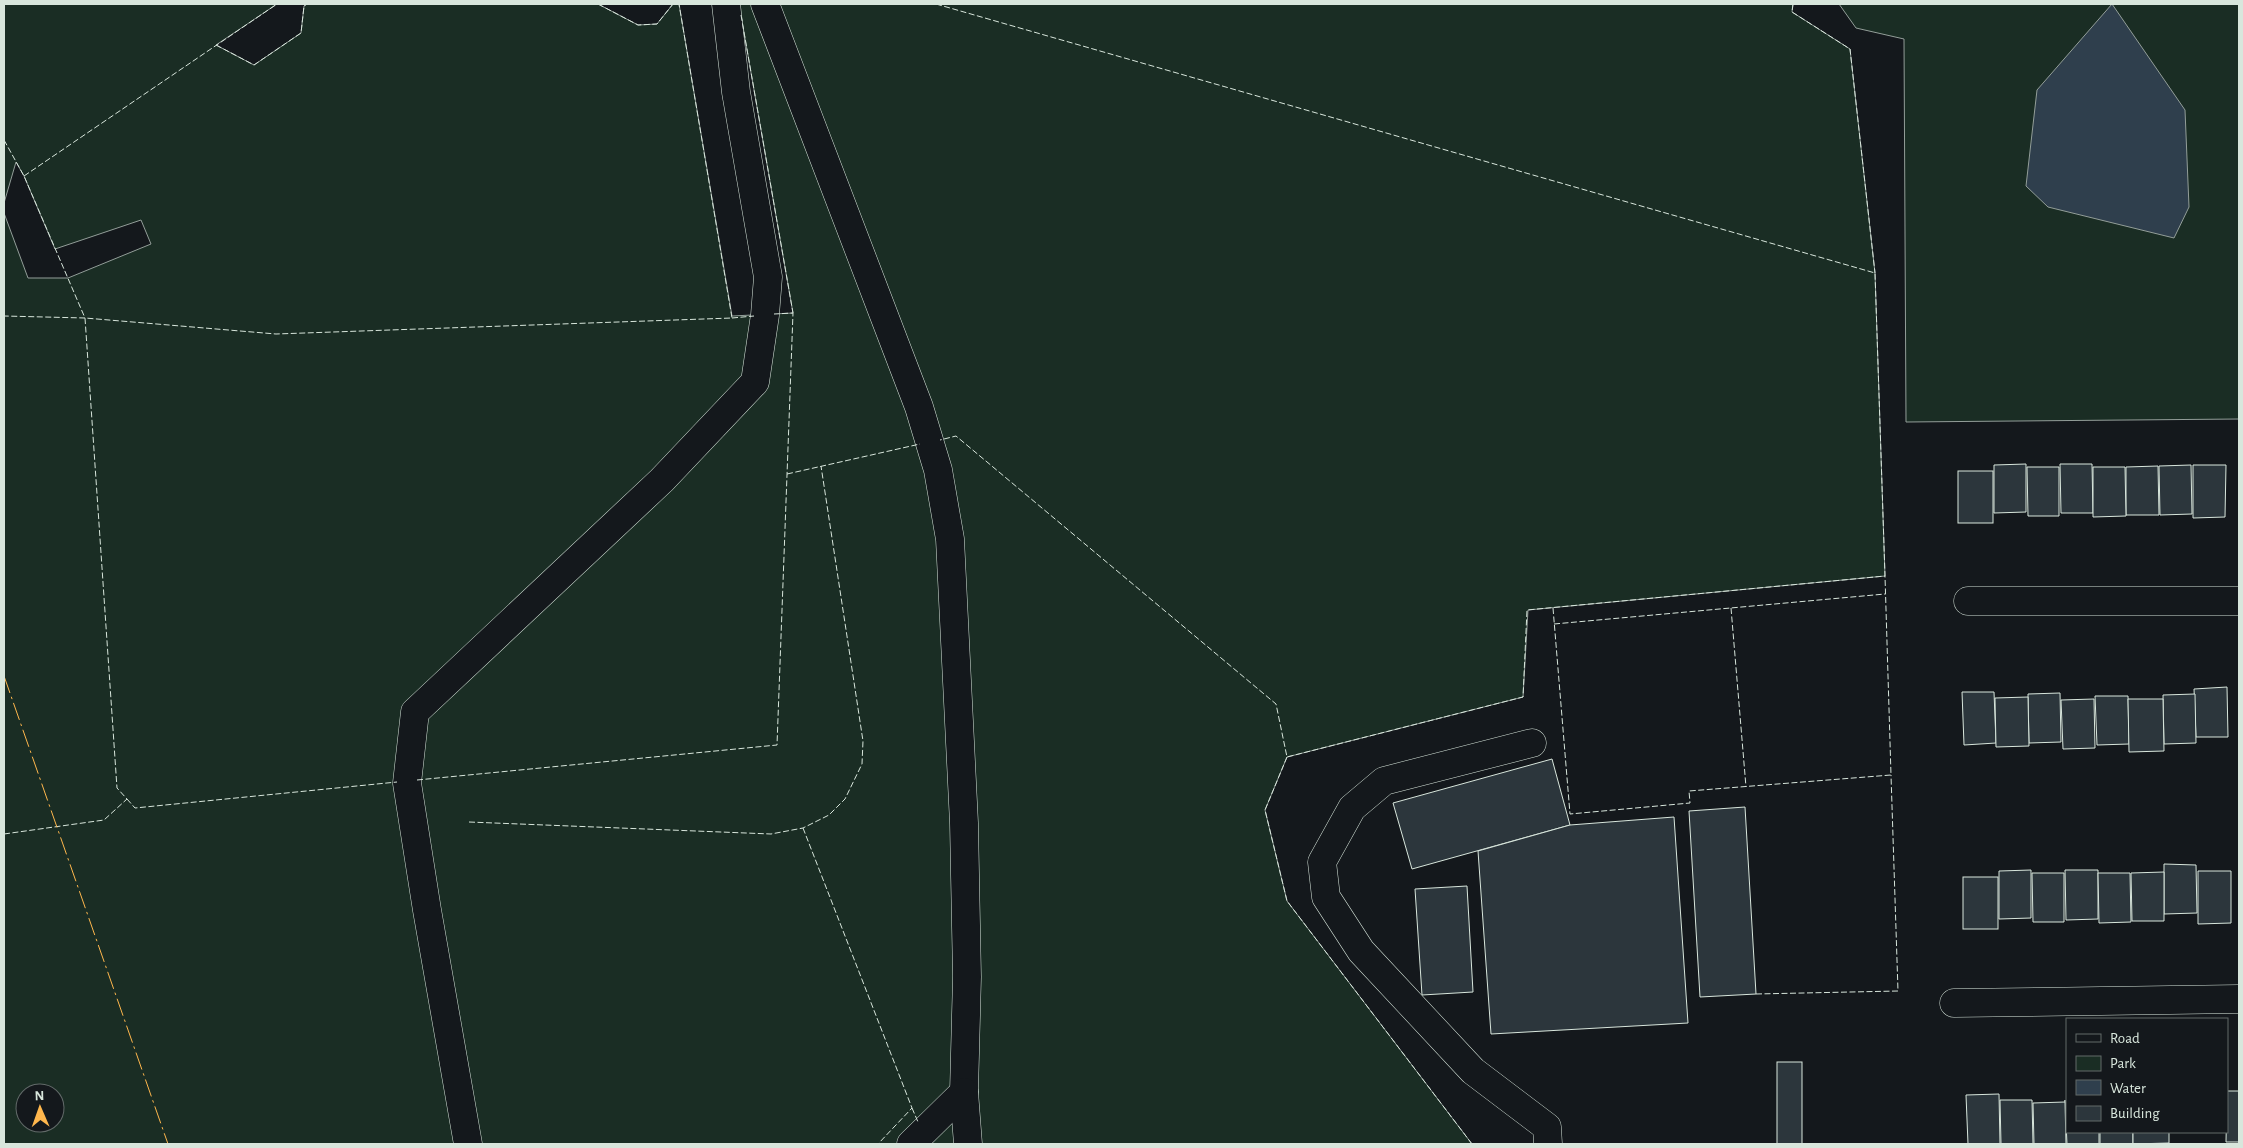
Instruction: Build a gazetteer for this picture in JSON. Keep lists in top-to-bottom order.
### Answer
{
  "legend": [
    "Road",
    "Park",
    "Water",
    "Building"
  ],
  "north": "top"
}
